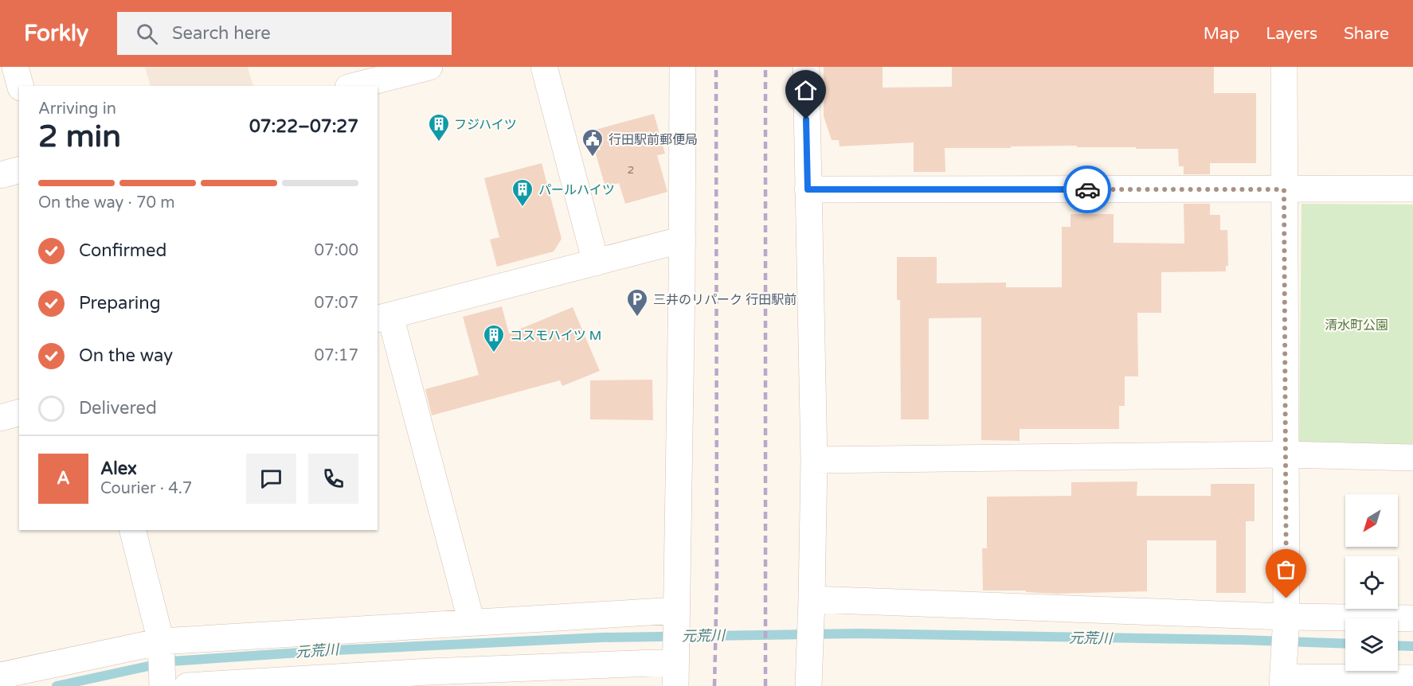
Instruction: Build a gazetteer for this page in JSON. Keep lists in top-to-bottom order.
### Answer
{
  "water": ["元荒川"],
  "parks": ["清水町公園"],
  "places": {
    "building": ["フジハイツ", "パールハイツ", "コスモハイツ M"],
    "public building": ["行田駅前郵便局"],
    "parking": ["三井のリパーク 行田駅前"]
  },
  "house_numbers": ["2"],
  "north": "bottom left",
  "page": {
    "header": "Forkly",
    "search": "Search here",
    "nav": ["Map", "Layers", "Share"],
    "heading": ["2 min", "Arriving in", "07:22–07:27"],
    "panel": ["Alex", "Courier · 4.7"],
    "bar": "On the way · 70 m",
    "list": [
      ["Confirmed", "07:00"],
      ["Preparing", "07:07"],
      ["On the way", "07:17"],
      "Delivered"
    ],
    "round": "A"
  }
}
